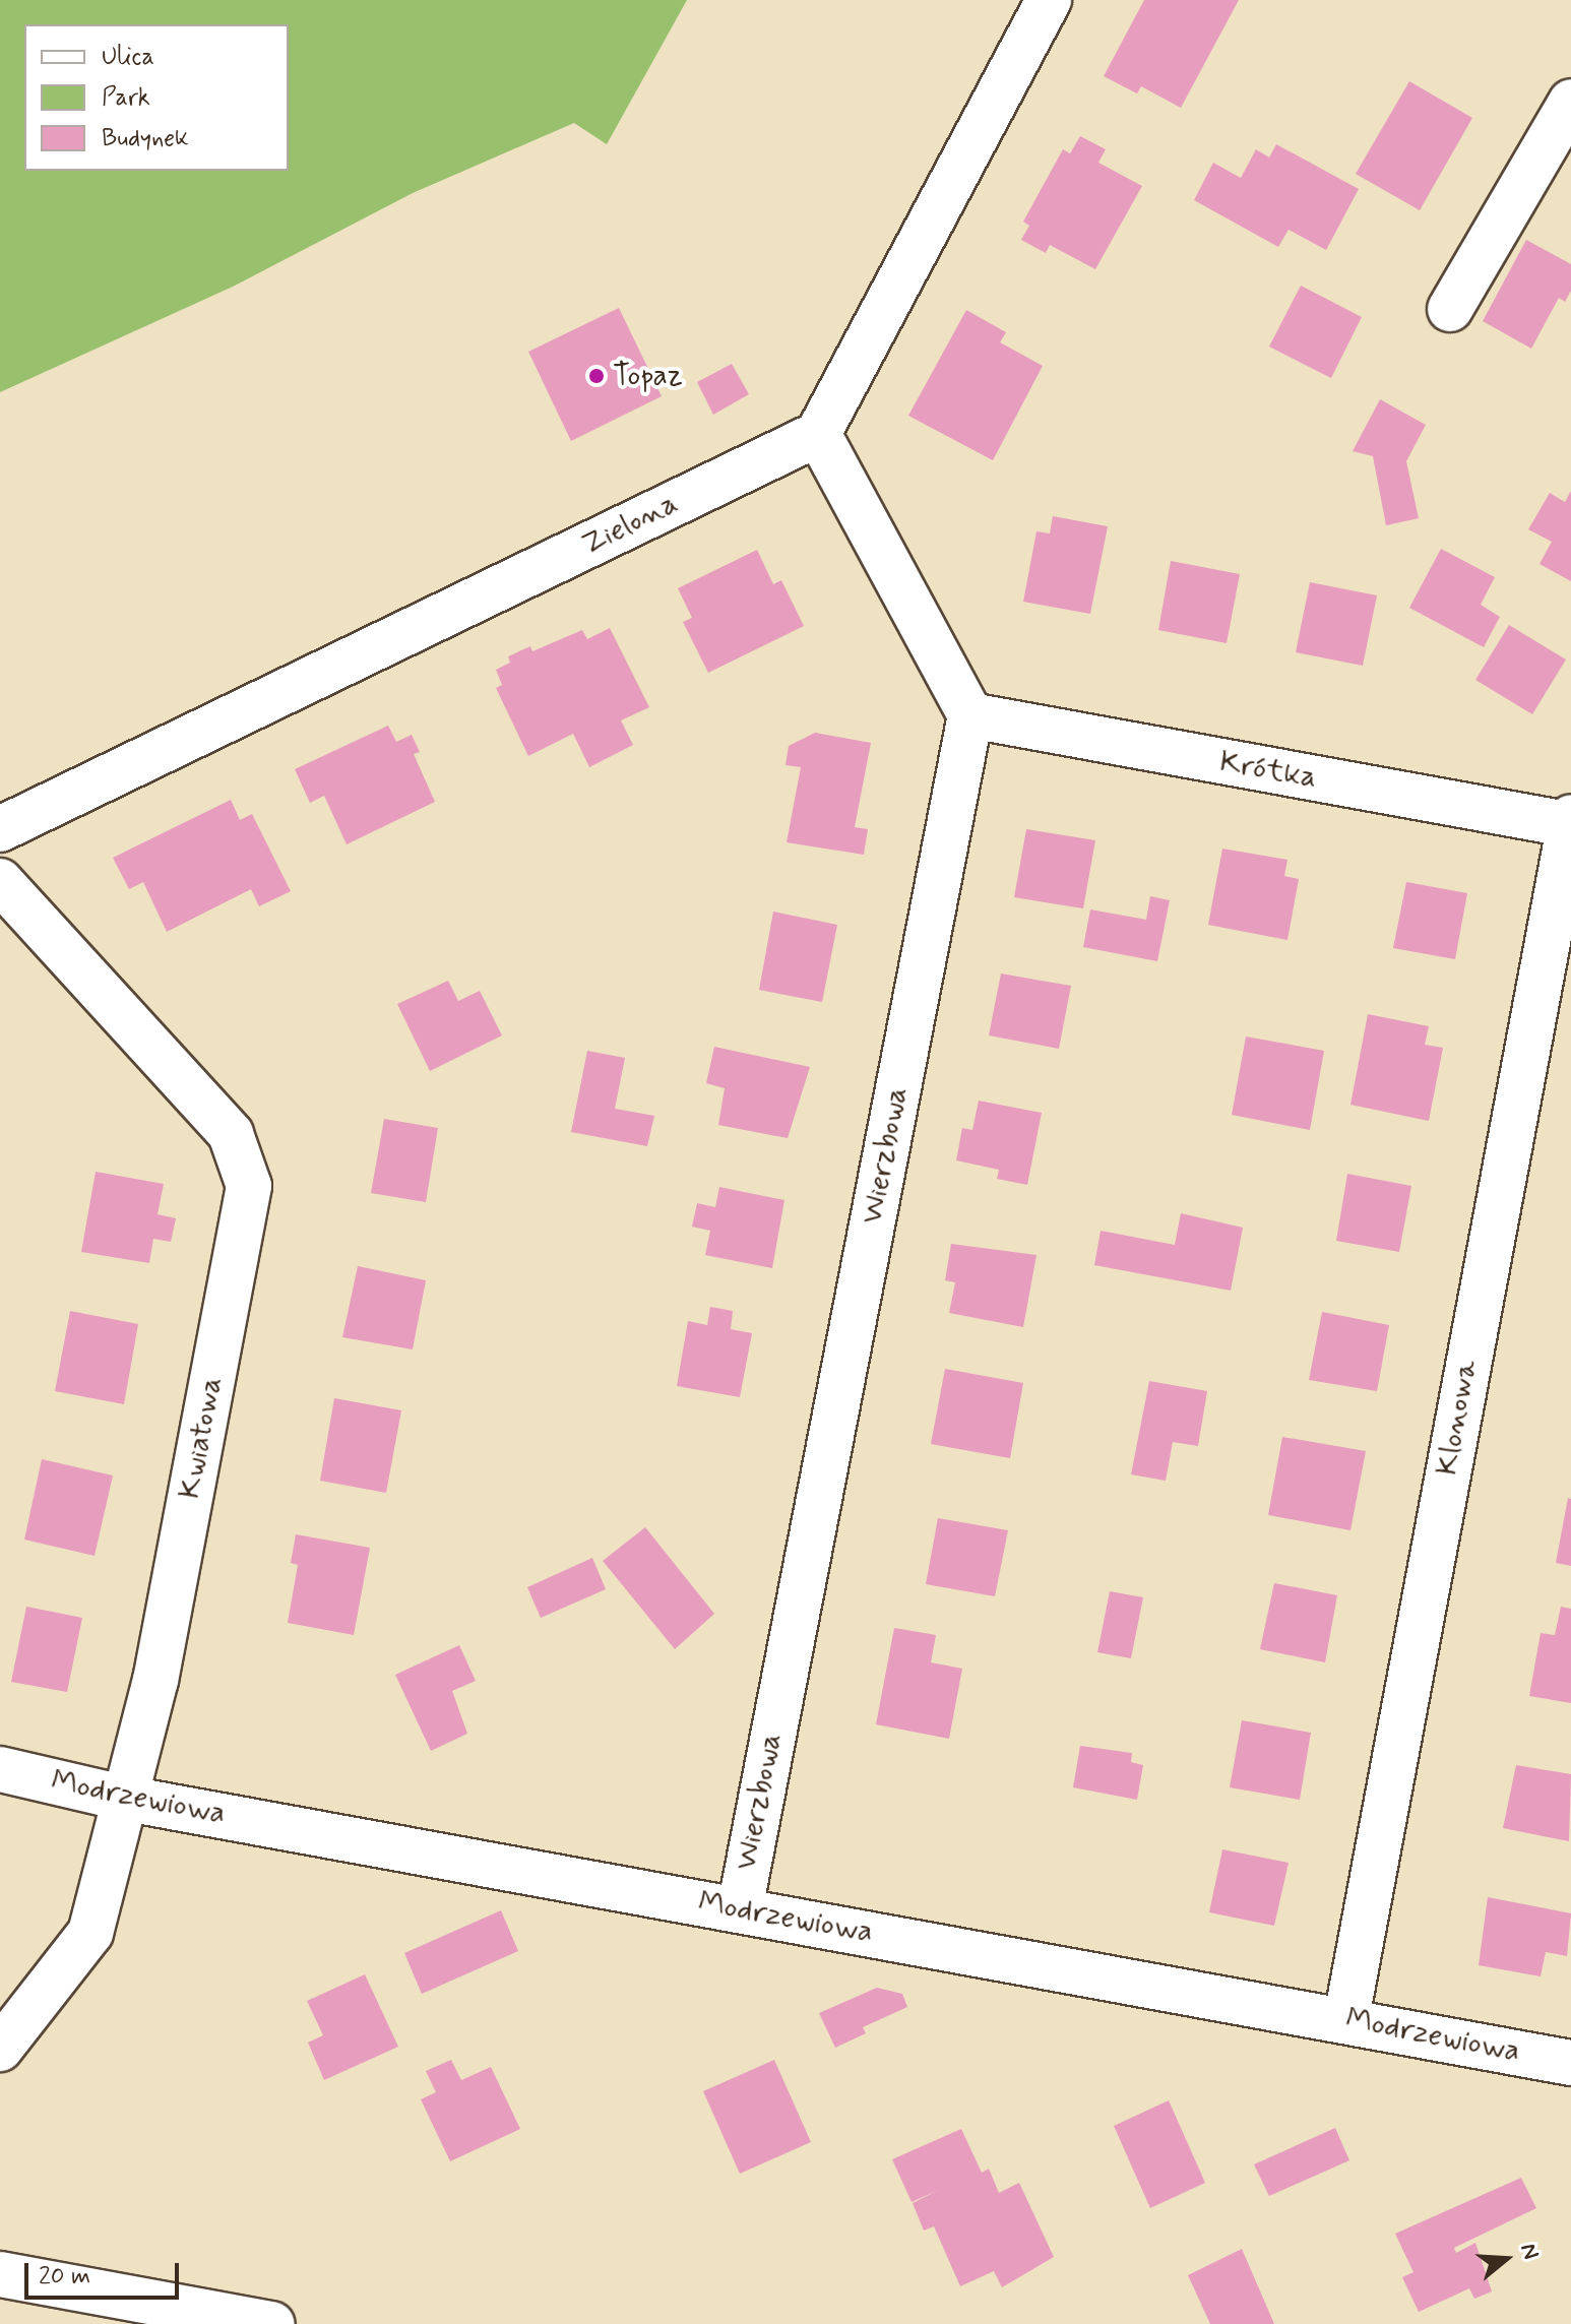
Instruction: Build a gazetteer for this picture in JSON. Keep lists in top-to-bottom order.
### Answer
{
  "streets": {
    "street": [
      "Zielona",
      "Krótka",
      "Wierzbowa",
      "Klonowa",
      "Kwiatowa",
      "Modrzewiowa"
    ]
  },
  "crossings": [
    ["Krótka", "Wierzbowa"],
    ["Krótka", "Klonowa"],
    ["Wierzbowa", "Modrzewiowa"],
    ["Klonowa", "Modrzewiowa"],
    ["Kwiatowa", "Modrzewiowa"]
  ],
  "places": ["Topaz"],
  "legend": ["Ulica", "Park", "Budynek"],
  "scale_bar": "20 m",
  "north": "right"
}
